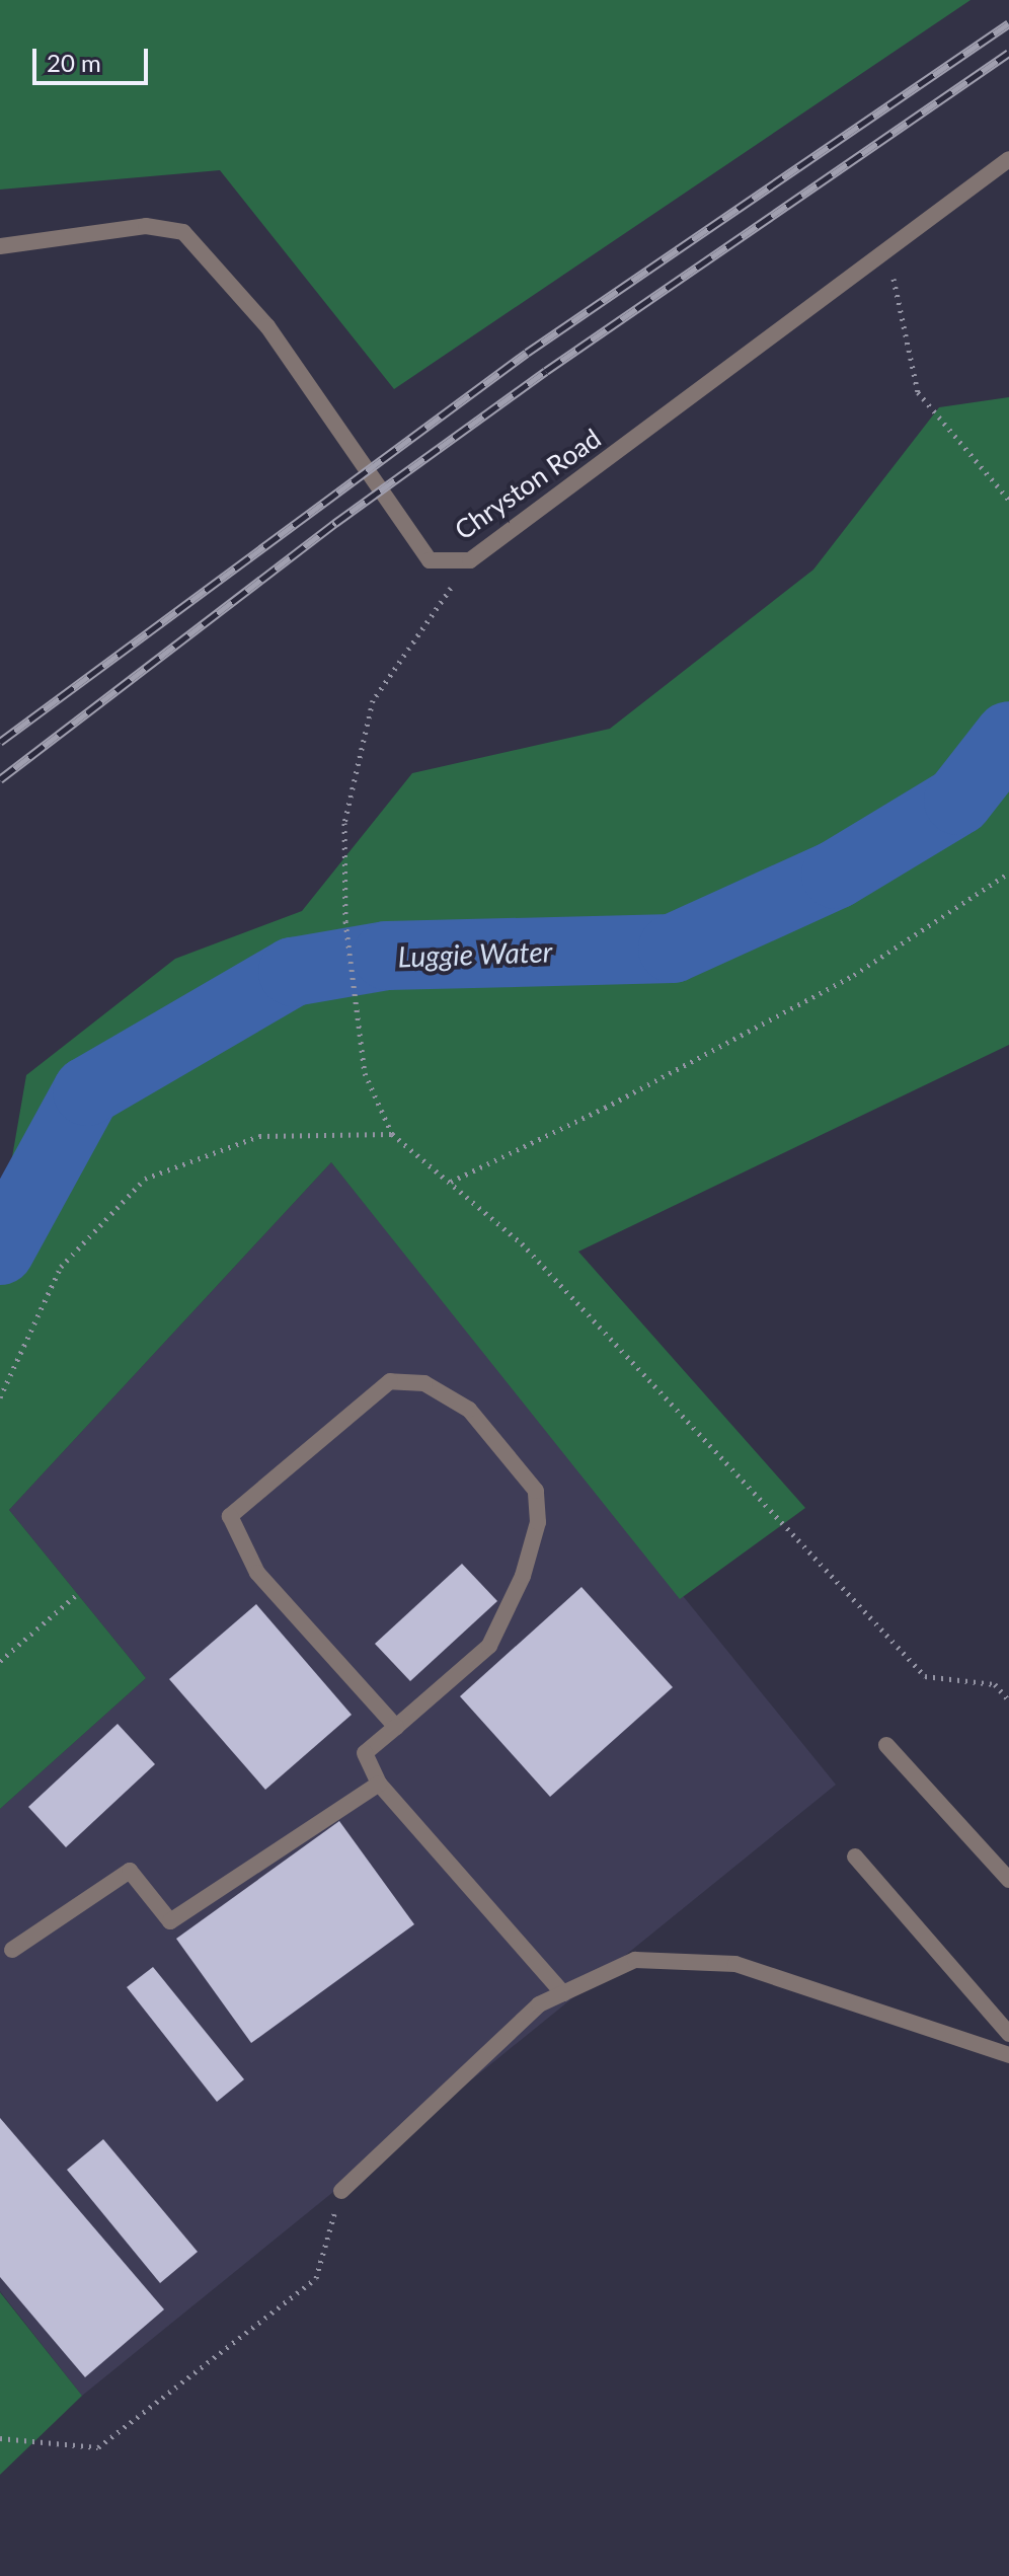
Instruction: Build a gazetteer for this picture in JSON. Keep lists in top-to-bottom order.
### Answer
{
  "streets": {
    "street": ["Chryston Road"]
  },
  "water": ["Luggie Water"],
  "scale_bar": "20 m"
}
